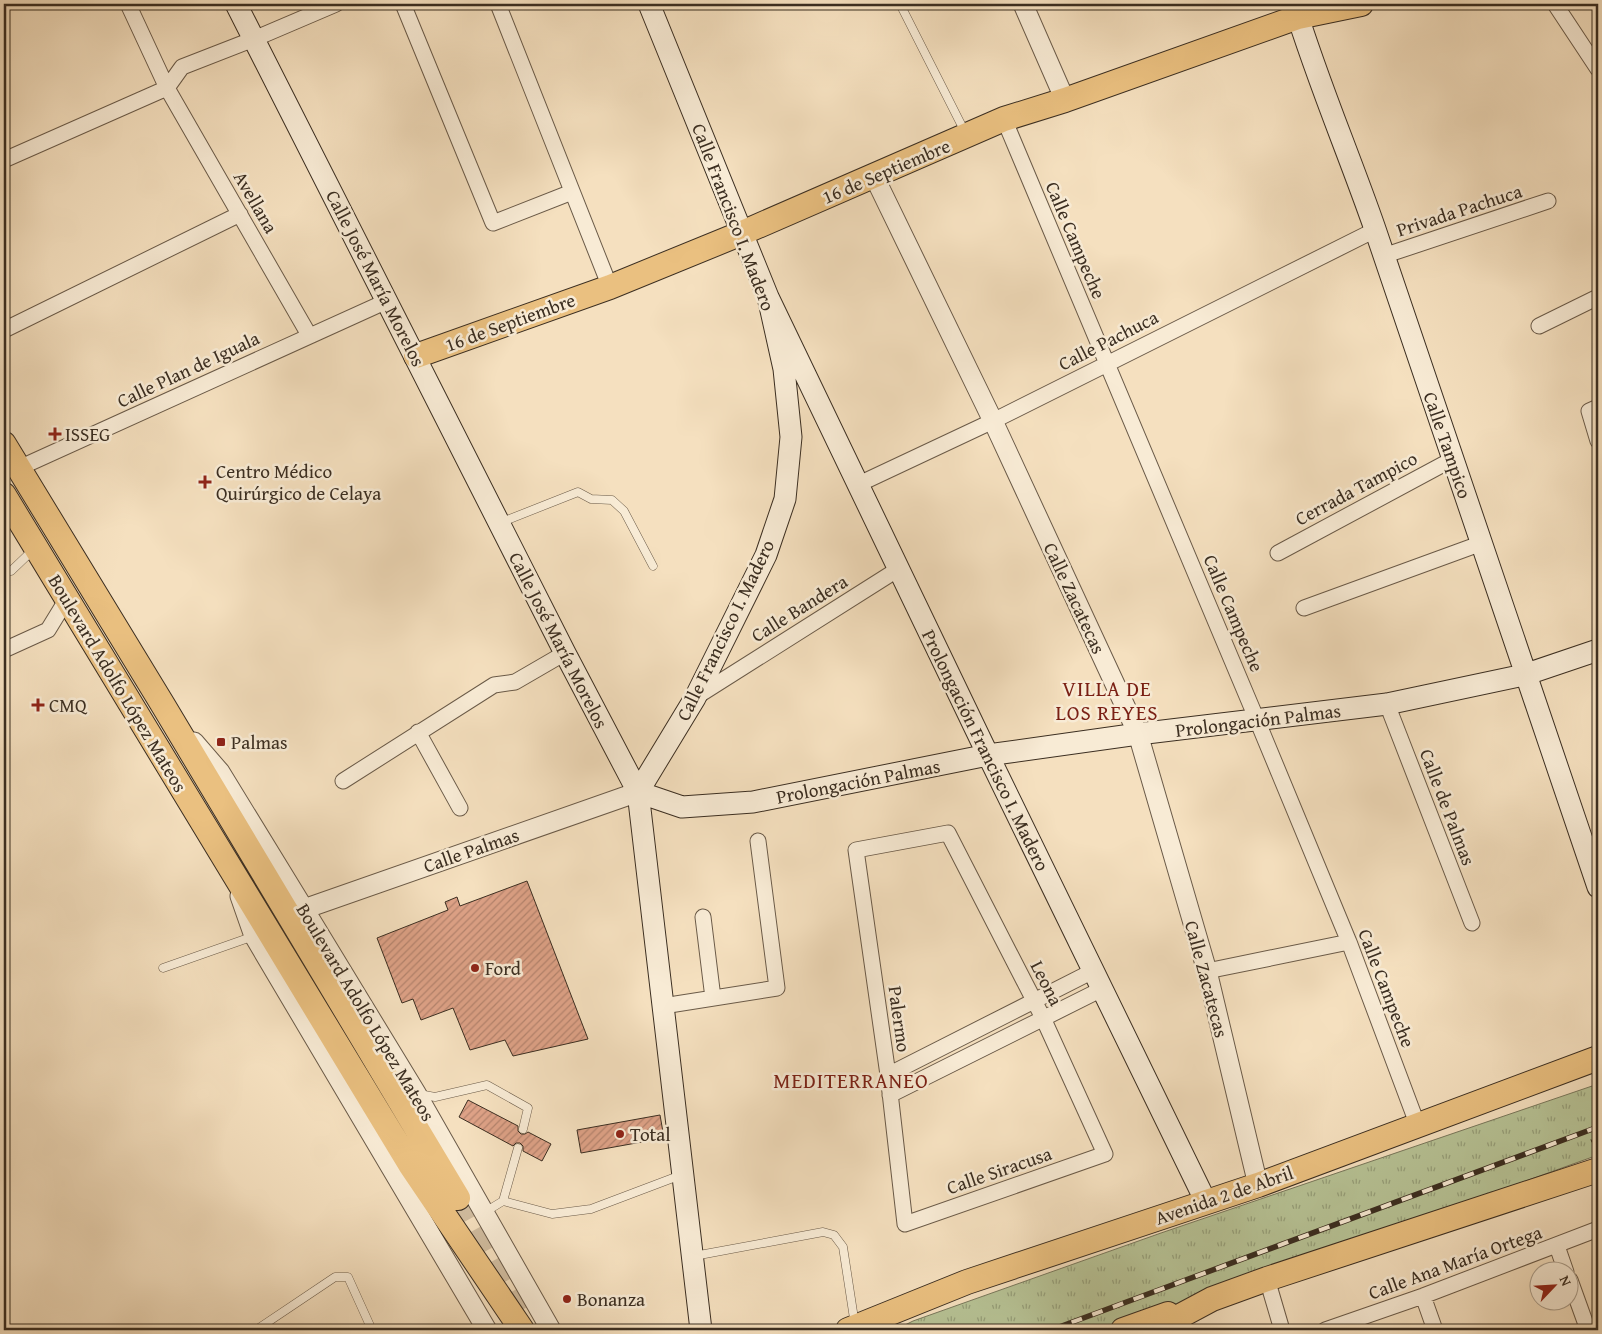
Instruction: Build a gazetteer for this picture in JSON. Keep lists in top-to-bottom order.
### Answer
{
  "streets": {
    "main road": [
      "16 de Septiembre",
      "Calle Francisco I. Madero",
      "Calle José María Morelos",
      "Calle Tampico",
      "Boulevard Adolfo López Mateos",
      "Prolongación Palmas",
      "Prolongación Francisco I. Madero",
      "Avenida 2 de Abril"
    ],
    "street": [
      "Avellana",
      "Privada Pachuca",
      "Calle Campeche",
      "Calle Pachuca",
      "Calle Plan de Iguala",
      "Cerrada Tampico",
      "Calle Zacatecas",
      "Calle Bandera",
      "Calle de Palmas",
      "Calle Palmas",
      "Leona",
      "Palermo",
      "Calle Siracusa",
      "Calle Ana María Ortega"
    ]
  },
  "crossings": [
    ["16 de Septiembre", "Calle Francisco I. Madero"],
    ["16 de Septiembre", "Calle Campeche"],
    ["16 de Septiembre", "Calle José María Morelos"],
    ["16 de Septiembre", "Calle Tampico"],
    ["16 de Septiembre", "Calle Zacatecas"],
    ["Avellana", "Calle Plan de Iguala"],
    ["Privada Pachuca", "Calle Tampico"],
    ["Calle Francisco I. Madero", "Calle José María Morelos"],
    ["Calle Francisco I. Madero", "Calle Bandera"],
    ["Calle Francisco I. Madero", "Prolongación Palmas"],
    ["Calle Francisco I. Madero", "Prolongación Francisco I. Madero"],
    ["Calle Francisco I. Madero", "Calle Palmas"],
    ["Calle Campeche", "Calle Pachuca"],
    ["Calle Campeche", "Prolongación Palmas"],
    ["Calle Campeche", "Avenida 2 de Abril"],
    ["Calle José María Morelos", "Calle Plan de Iguala"],
    ["Calle José María Morelos", "Prolongación Palmas"],
    ["Calle José María Morelos", "Calle Palmas"],
    ["Calle Pachuca", "Calle Tampico"],
    ["Calle Pachuca", "Calle Zacatecas"],
    ["Calle Pachuca", "Prolongación Francisco I. Madero"],
    ["Calle Plan de Iguala", "Boulevard Adolfo López Mateos"],
    ["Calle Tampico", "Cerrada Tampico"],
    ["Calle Tampico", "Prolongación Palmas"],
    ["Calle Zacatecas", "Prolongación Palmas"],
    ["Calle Zacatecas", "Avenida 2 de Abril"],
    ["Calle Bandera", "Prolongación Francisco I. Madero"],
    ["Boulevard Adolfo López Mateos", "Calle Palmas"],
    ["Prolongación Palmas", "Prolongación Francisco I. Madero"],
    ["Prolongación Palmas", "Calle de Palmas"],
    ["Prolongación Palmas", "Calle Palmas"],
    ["Prolongación Francisco I. Madero", "Avenida 2 de Abril"],
    ["Leona", "Palermo"],
    ["Leona", "Calle Siracusa"],
    ["Palermo", "Calle Siracusa"]
  ],
  "districts": ["VILLA DE LOS REYES", "MEDITERRANEO"],
  "places": {
    "health": ["ISSEG", "Centro Médico Quirúrgico de Celaya", "CMQ"],
    "transit": ["Palmas"],
    "other": ["Ford", "Total", "Bonanza"]
  },
  "north": "top right"
}
